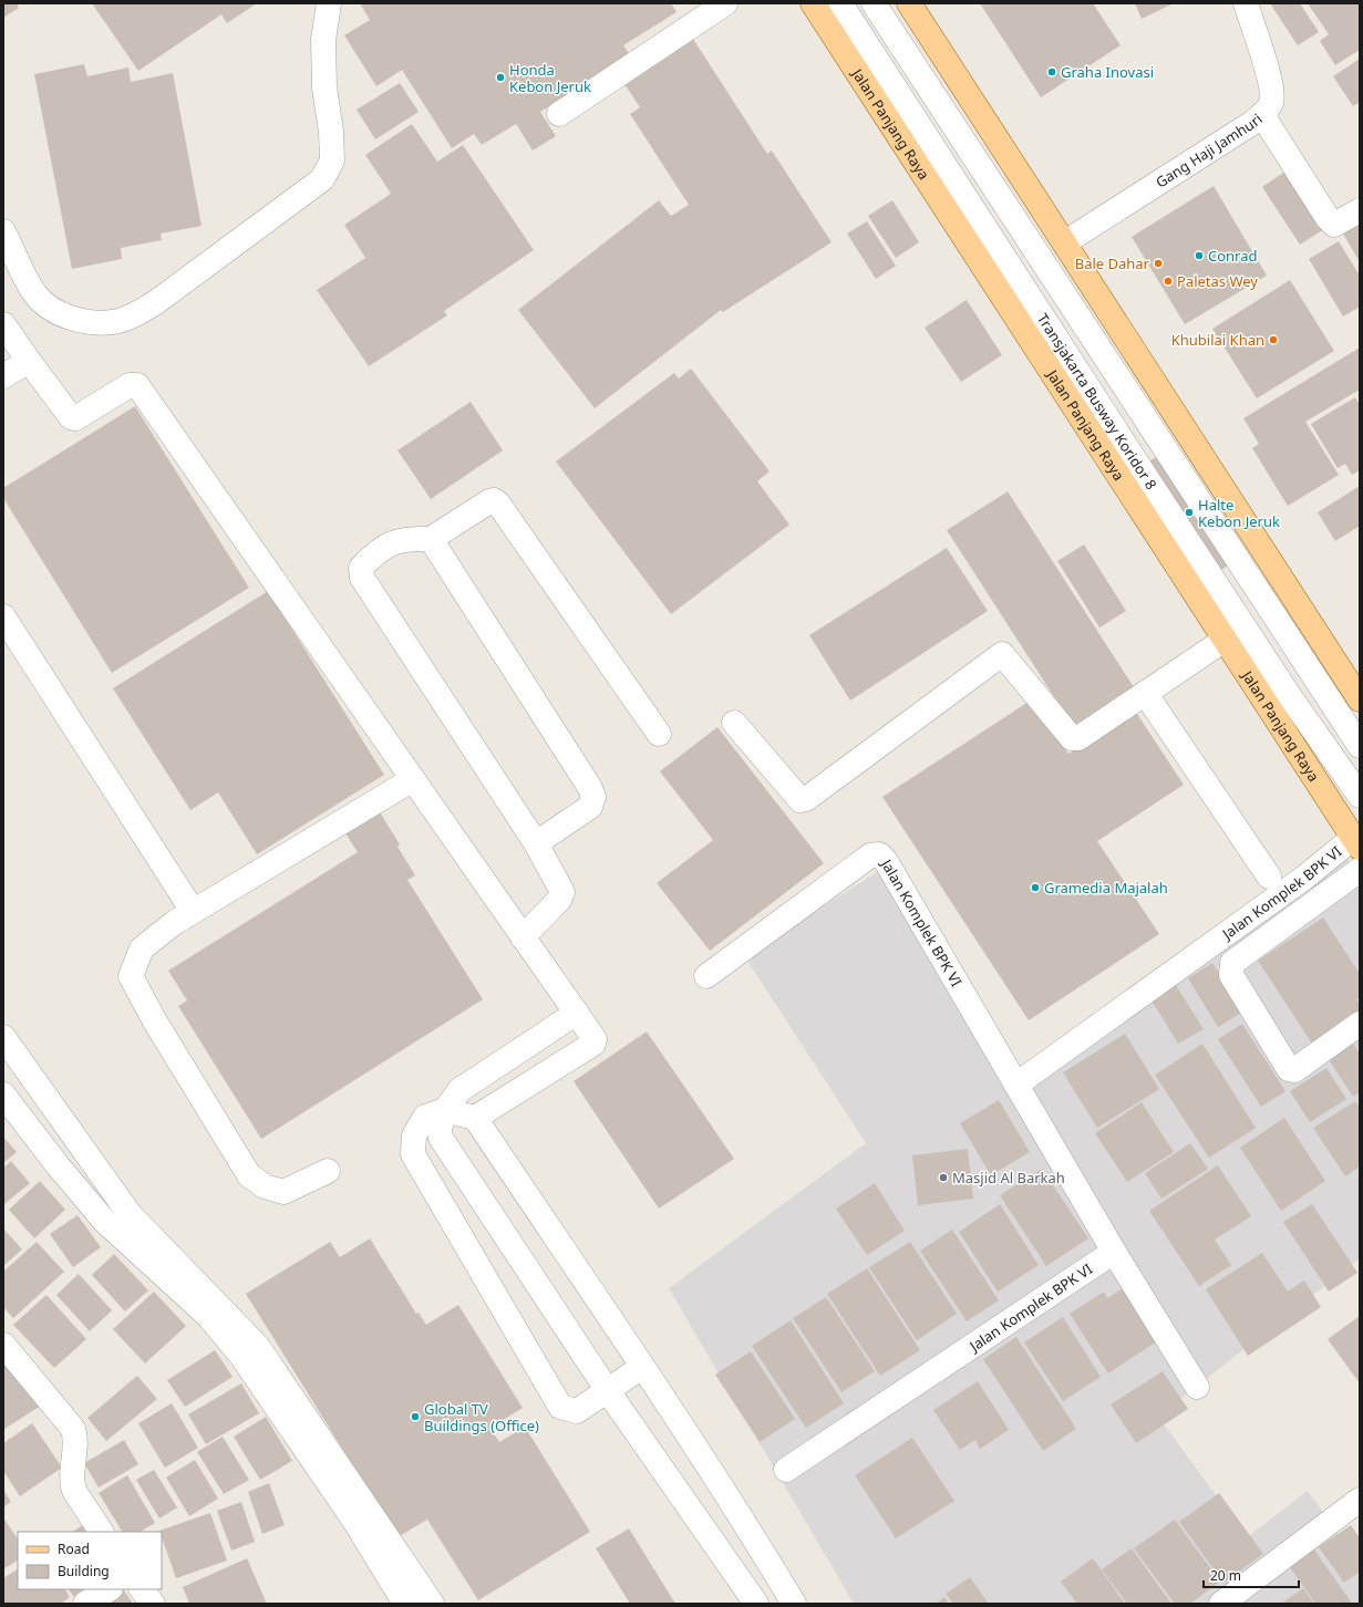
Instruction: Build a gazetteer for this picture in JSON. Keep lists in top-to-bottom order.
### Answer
{
  "streets": {
    "main road": ["Jalan Panjang Raya"],
    "street": ["Gang Haji Jamhuri", "Transjakarta Busway Koridor 8", "Jalan Komplek BPK VI"]
  },
  "crossings": [
    ["Jalan Panjang Raya", "Jalan Komplek BPK VI"]
  ],
  "places": [
    "Graha Inovasi",
    "Honda Kebon Jeruk",
    "Conrad",
    "Bale Dahar",
    "Paletas Wey",
    "Khubilai Khan",
    "Halte Kebon Jeruk",
    "Gramedia Majalah",
    "Masjid Al Barkah",
    "Global TV Buildings (Office)"
  ],
  "legend": ["Road", "Building"],
  "scale_bar": "20 m"
}
